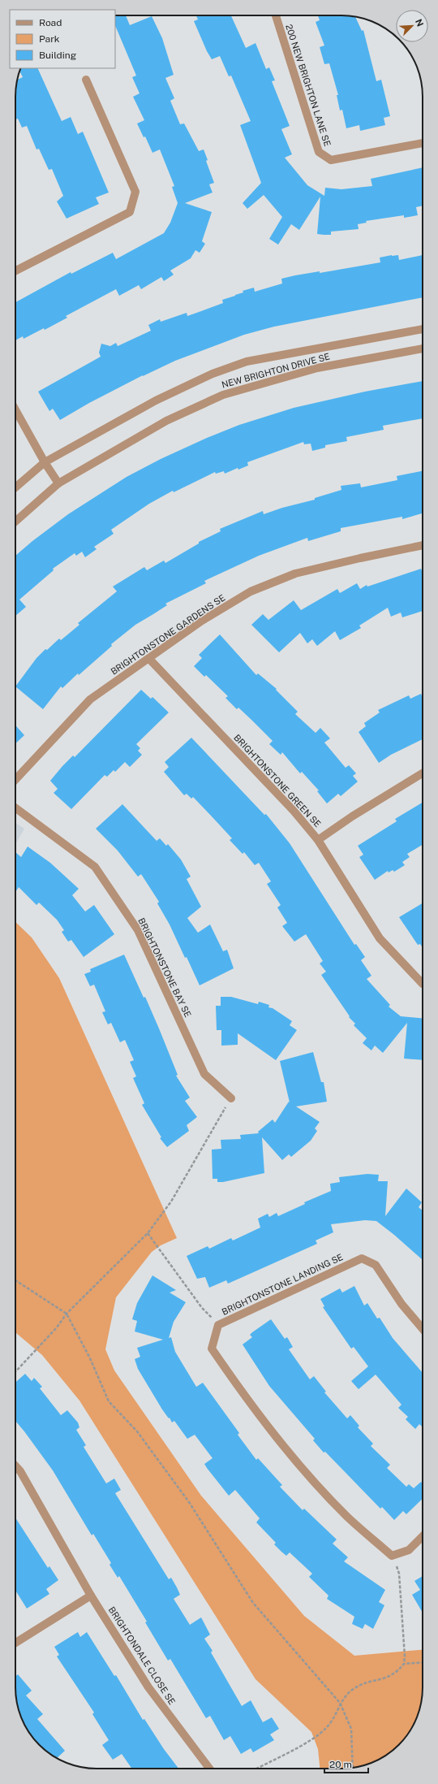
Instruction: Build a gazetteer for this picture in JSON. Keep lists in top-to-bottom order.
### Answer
{
  "streets": {
    "street": [
      "200 NEW BRIGHTON LANE SE",
      "NEW BRIGHTON DRIVE SE",
      "BRIGHTONSTONE GARDENS SE",
      "BRIGHTONSTONE GREEN SE",
      "BRIGHTONSTONE BAY SE",
      "BRIGHTONSTONE LANDING SE",
      "BRIGHTONDALE CLOSE SE"
    ]
  },
  "crossings": [
    ["BRIGHTONSTONE GARDENS SE", "BRIGHTONSTONE GREEN SE"]
  ],
  "legend": ["Road", "Park", "Building"],
  "scale_bar": "20 m",
  "north": "top right"
}
